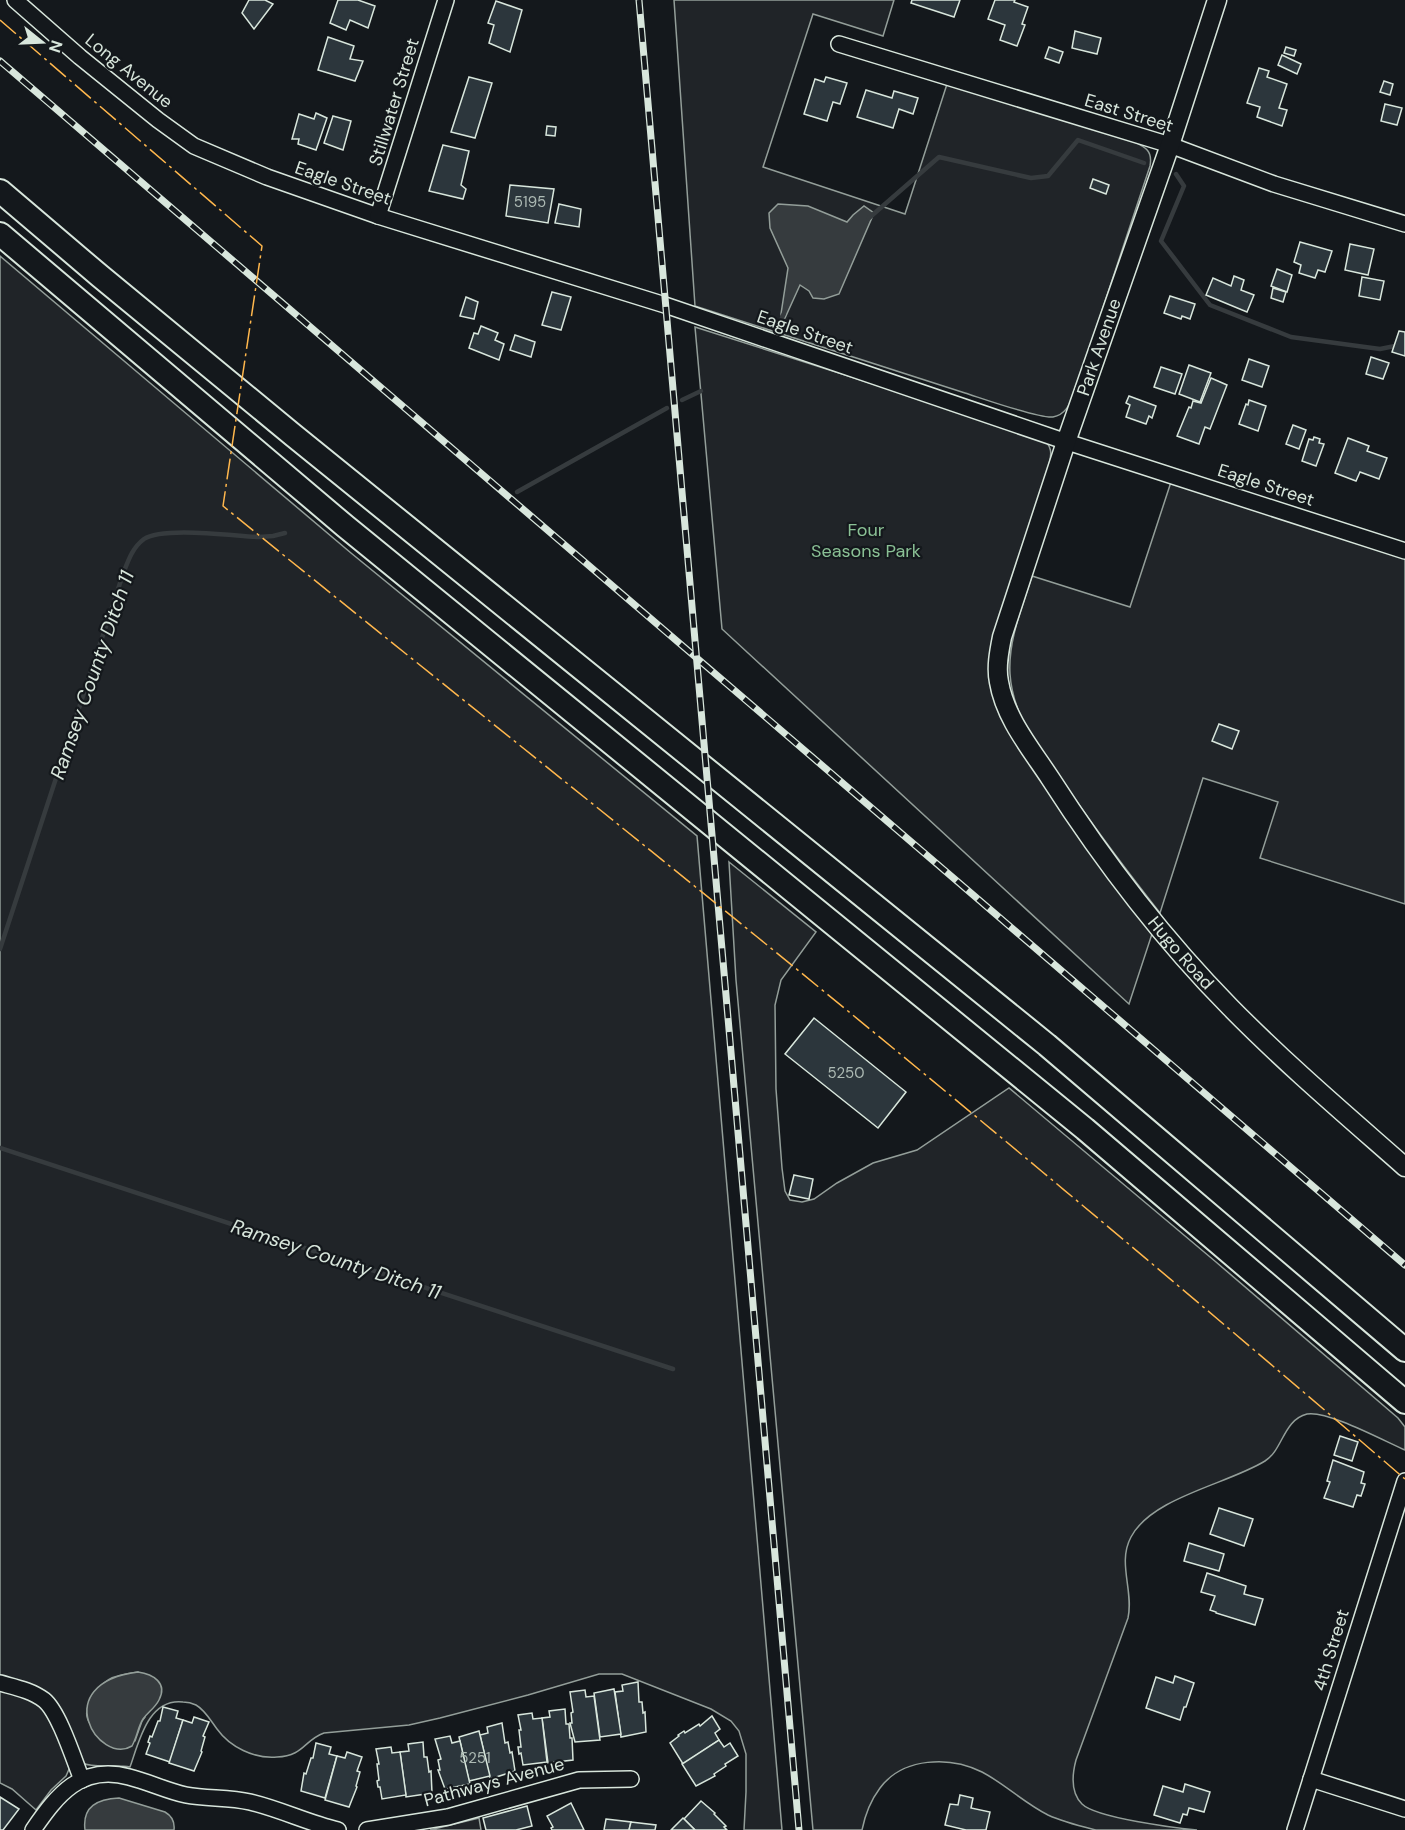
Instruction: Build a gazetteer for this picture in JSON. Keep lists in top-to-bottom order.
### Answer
{
  "streets": {
    "street": [
      "Long Avenue",
      "Stillwater Street",
      "East Street",
      "Eagle Street",
      "Park Avenue",
      "Hugo Road",
      "4th Street",
      "Pathways Avenue"
    ]
  },
  "crossings": [
    ["Long Avenue", "Eagle Street"],
    ["Stillwater Street", "Eagle Street"],
    ["East Street", "Park Avenue"],
    ["Eagle Street", "Park Avenue"],
    ["Park Avenue", "Hugo Road"]
  ],
  "water": ["Ramsey County Ditch 11"],
  "parks": ["Four Seasons Park"],
  "house_numbers": ["5195", "5250", "5251"],
  "north": "right"
}
